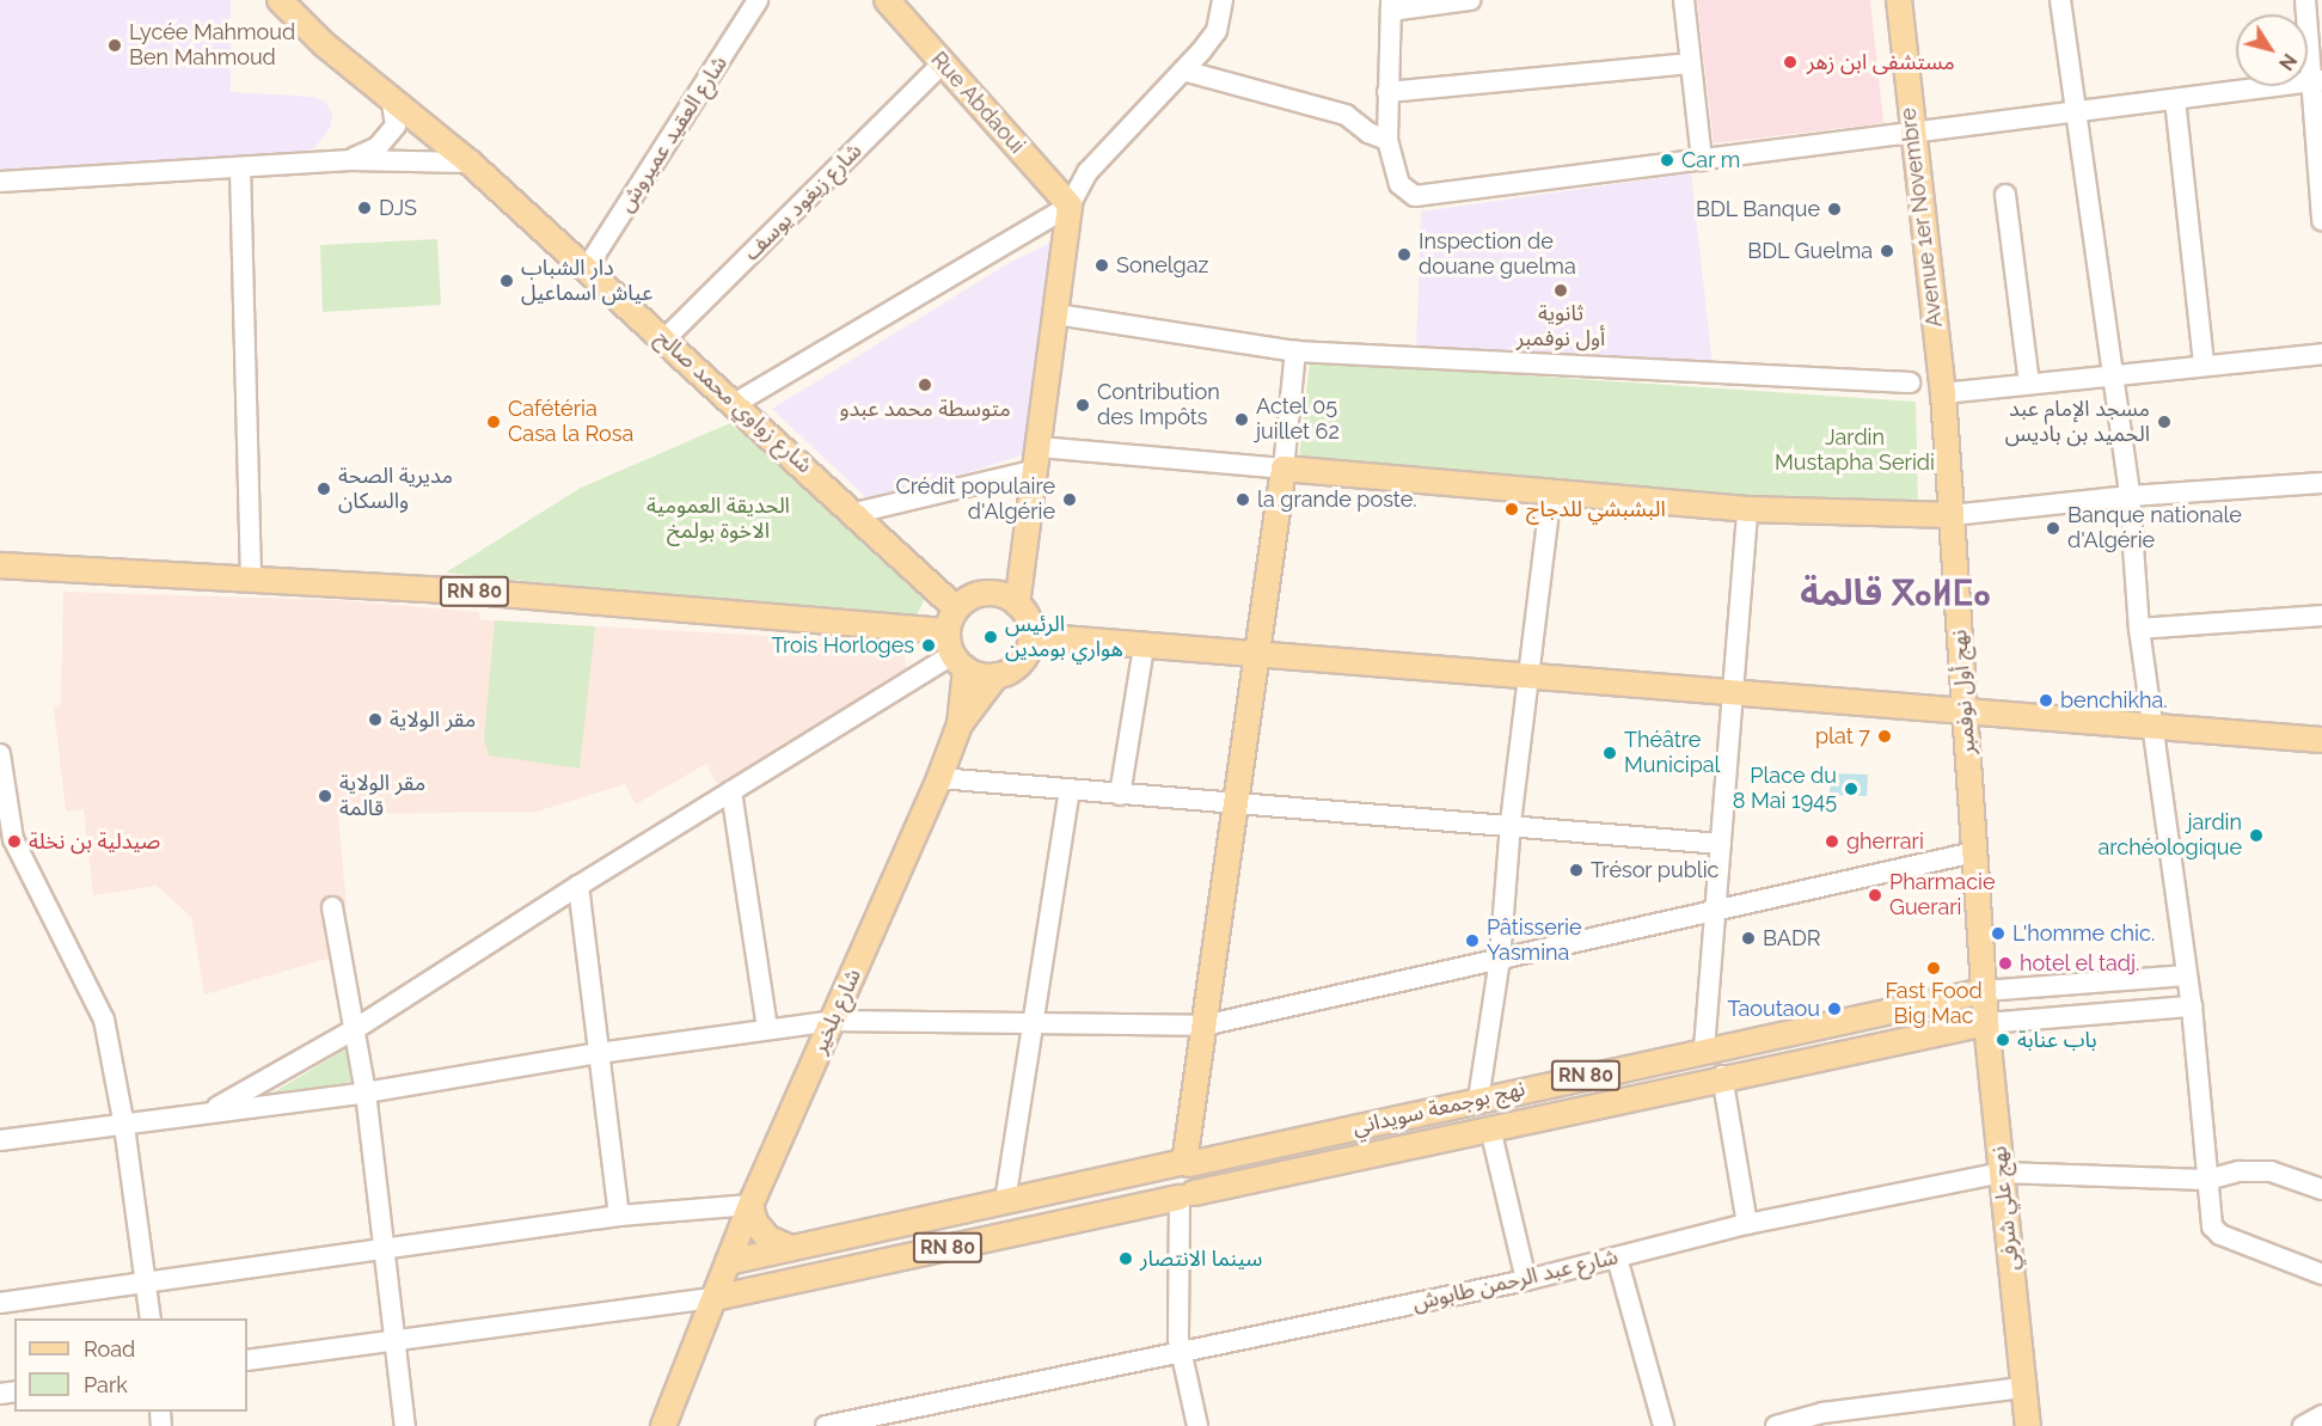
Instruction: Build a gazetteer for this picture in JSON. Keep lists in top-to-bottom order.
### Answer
{
  "streets": {
    "main road": [
      "Rue Abdaoui",
      "Avenue 1er Novembre",
      "شارع زواوي محمد صالح",
      "RN 80",
      "نهج أول نوفمبر",
      "شارع بلخير",
      "نهج بوجمعة سويداني",
      "نهج علي شرفي"
    ],
    "street": ["شارع العقيد عميروش", "شارع زيغود يوسف", "شارع عبد الرحمن طابوش"]
  },
  "crossings": [
    ["Rue Abdaoui", "شارع زيغود يوسف"],
    ["شارع العقيد عميروش", "شارع زواوي محمد صالح"],
    ["شارع زيغود يوسف", "شارع زواوي محمد صالح"],
    ["Avenue 1er Novembre", "نهج أول نوفمبر"],
    ["شارع زواوي محمد صالح", "RN 80"],
    ["شارع زواوي محمد صالح", "شارع بلخير"],
    ["RN 80", "شارع بلخير"],
    ["نهج أول نوفمبر", "نهج بوجمعة سويداني"],
    ["نهج أول نوفمبر", "نهج علي شرفي"],
    ["شارع بلخير", "نهج بوجمعة سويداني"],
    ["نهج بوجمعة سويداني", "نهج علي شرفي"],
    ["نهج علي شرفي", "شارع عبد الرحمن طابوش"]
  ],
  "districts": ["قالمة ⴳⴰⵍⵎⴰ"],
  "parks": ["Jardin Mustapha Seridi", "الحديقة العمومية الاخوة بولمخ"],
  "places": [
    "Lycée Mahmoud Ben Mahmoud",
    "مستشفى ابن زهر",
    "Car m",
    "DJS",
    "BDL Banque",
    "BDL Guelma",
    "Inspection de douane guelma",
    "Sonelgaz",
    "دار الشباب عياش اسماعيل",
    "ثانوية أول نوفمبر",
    "متوسطة محمد عبدو",
    "Contribution des Impôts",
    "Actel 05 juillet 62",
    "Cafétéria Casa la Rosa",
    "مسجد الإمام عبد الحميد بن باديس",
    "مديرية الصحة والسكان",
    "Crédit populaire d'Algérie",
    "la grande poste.",
    "البشبشي للدجاج",
    "Banque nationale d'Algérie",
    "الرئيس هواري بومدين",
    "Trois Horloges",
    "benchikha.",
    "مقر الولاية",
    "plat 7",
    "Théâtre Municipal",
    "Place du 8 Mai 1945",
    "مقر الولاية قالمة",
    "jardin archéologique",
    "صيدلية بن نخلة",
    "gherrari",
    "Trésor public",
    "Pharmacie Guerari",
    "L'homme chic.",
    "BADR",
    "Pâtisserie Yasmina",
    "hotel el tadj.",
    "Fast Food Big Mac",
    "Taoutaou",
    "باب عنابة",
    "سينما الانتصار"
  ],
  "legend": ["Road", "Park"],
  "north": "bottom right"
}
